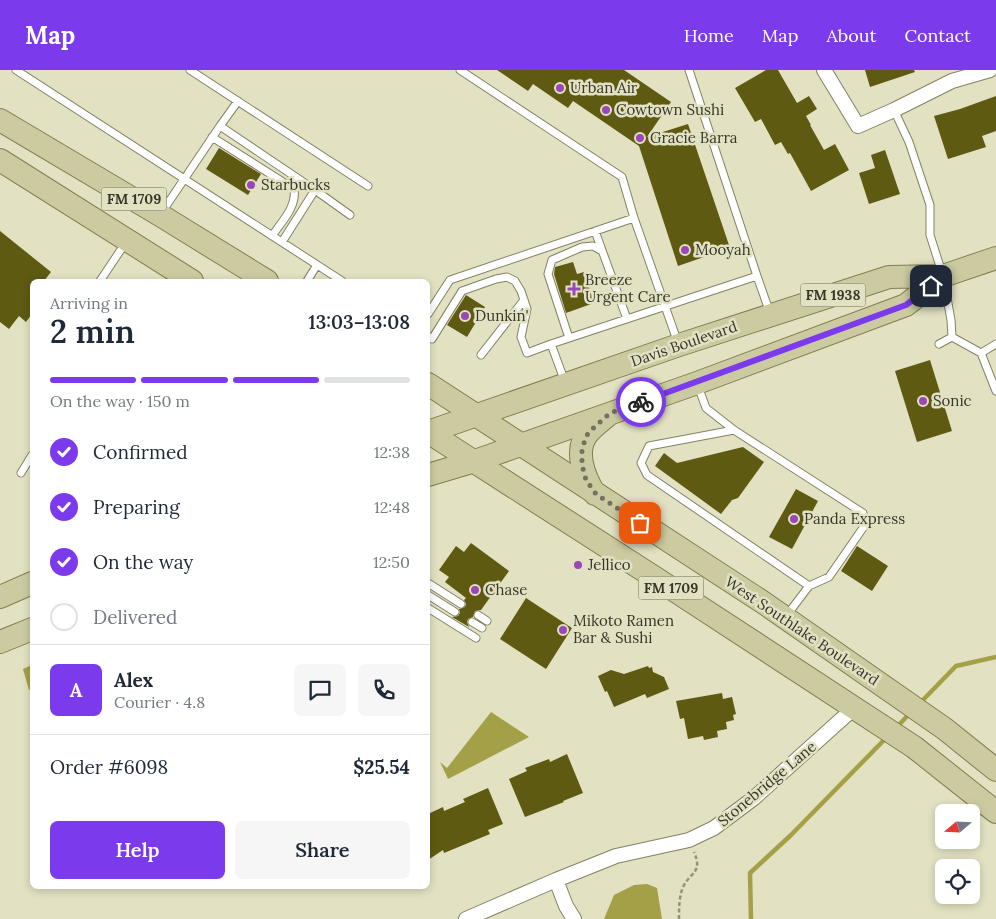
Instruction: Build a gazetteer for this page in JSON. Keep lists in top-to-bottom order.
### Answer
{
  "streets": {
    "main road": [
      "FM 1709",
      "FM 1938",
      "Davis Boulevard",
      "West Southlake Boulevard"
    ],
    "street": ["Stonebridge Lane"]
  },
  "crossings": [
    ["FM 1709", "FM 1938"],
    ["FM 1709", "Davis Boulevard"],
    ["FM 1709", "Stonebridge Lane"],
    ["FM 1938", "Davis Boulevard"],
    ["Davis Boulevard", "West Southlake Boulevard"]
  ],
  "places": {
    "other": [
      "Urban Air",
      "Cowtown Sushi",
      "Gracie Barra",
      "Starbucks",
      "Mooyah",
      "Dunkin'",
      "Sonic",
      "Panda Express",
      "Jellico",
      "Chase",
      "Mikoto Ramen Bar & Sushi"
    ],
    "health": ["Breeze Urgent Care"]
  },
  "north": "left",
  "page": {
    "header": "Map",
    "nav": [
      "Home",
      "Map",
      "About",
      "Contact"
    ],
    "heading": ["2 min", "Arriving in", "13:03–13:08"],
    "panel": [
      "Alex",
      "Courier · 4.8",
      "Order #6098",
      "$25.54"
    ],
    "bar": "On the way · 150 m",
    "list": [
      ["Confirmed", "12:38"],
      ["Preparing", "12:48"],
      ["On the way", "12:50"],
      "Delivered"
    ],
    "round": "A",
    "buttons": ["Help", "Share"]
  }
}
